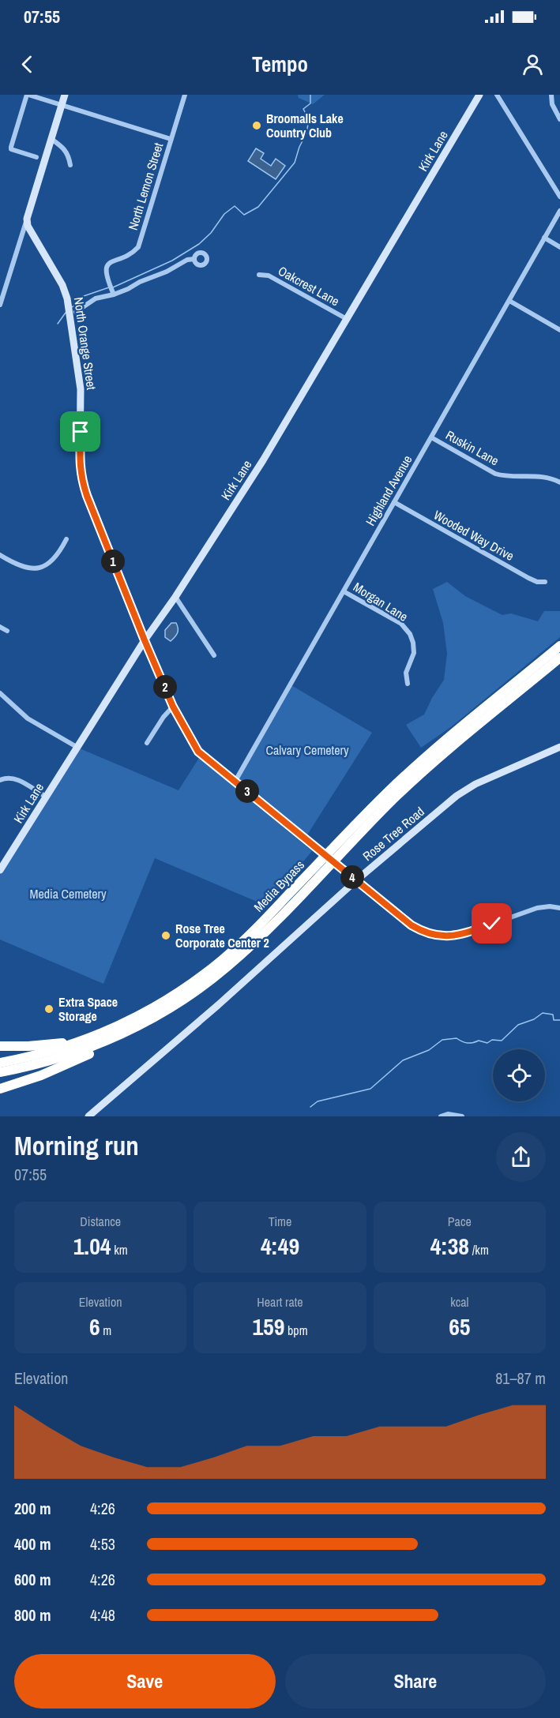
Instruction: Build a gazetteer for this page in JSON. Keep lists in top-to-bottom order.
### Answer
{
  "streets": {
    "highway": ["Media Bypass"],
    "street": [
      "Kirk Lane",
      "North Lemon Street",
      "Oakcrest Lane",
      "North Orange Street",
      "Ruskin Lane",
      "Highland Avenue",
      "Wooded Way Drive",
      "Morgan Lane",
      "Rose Tree Road"
    ]
  },
  "crossings": [
    ["Kirk Lane", "Oakcrest Lane"],
    ["Kirk Lane", "North Orange Street"],
    ["North Orange Street", "Highland Avenue"],
    ["North Orange Street", "Rose Tree Road"],
    ["Ruskin Lane", "Highland Avenue"],
    ["Highland Avenue", "Wooded Way Drive"],
    ["Highland Avenue", "Morgan Lane"]
  ],
  "parks": ["Calvary Cemetery", "Media Cemetery"],
  "places": ["Broomalls Lake Country Club", "Rose Tree Corporate Center 2", "Extra Space Storage"],
  "page": {
    "status": "07:55",
    "header": "Tempo",
    "pins": [
      "1",
      "2",
      "3",
      "4"
    ],
    "heading": ["Morning run", "07:55"],
    "stats": [
      ["Distance", "1.04 km"],
      ["Time", "4:49"],
      ["Pace", "4:38 /km"],
      ["Elevation", "6 m"],
      ["Heart rate", "159 bpm"],
      ["kcal", "65"]
    ],
    "chart": ["Elevation", "81–87 m"],
    "list": [
      {
        "name": "200 m",
        "note": "4:26"
      },
      {
        "name": "400 m",
        "note": "4:53"
      },
      {
        "name": "600 m",
        "note": "4:26"
      },
      {
        "name": "800 m",
        "note": "4:48"
      }
    ],
    "buttons": ["Save", "Share"]
  }
}
